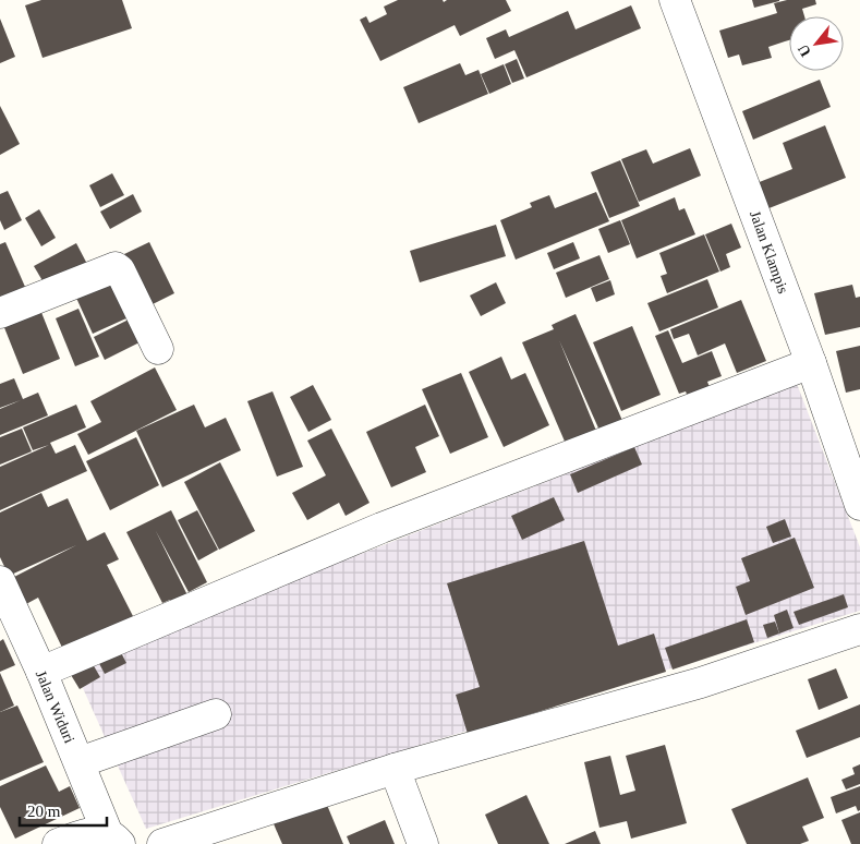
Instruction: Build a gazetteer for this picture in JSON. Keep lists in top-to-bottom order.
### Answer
{
  "streets": {
    "street": ["Jalan Klampis", "Jalan Widuri"]
  },
  "scale_bar": "20 m",
  "north": "bottom left"
}
